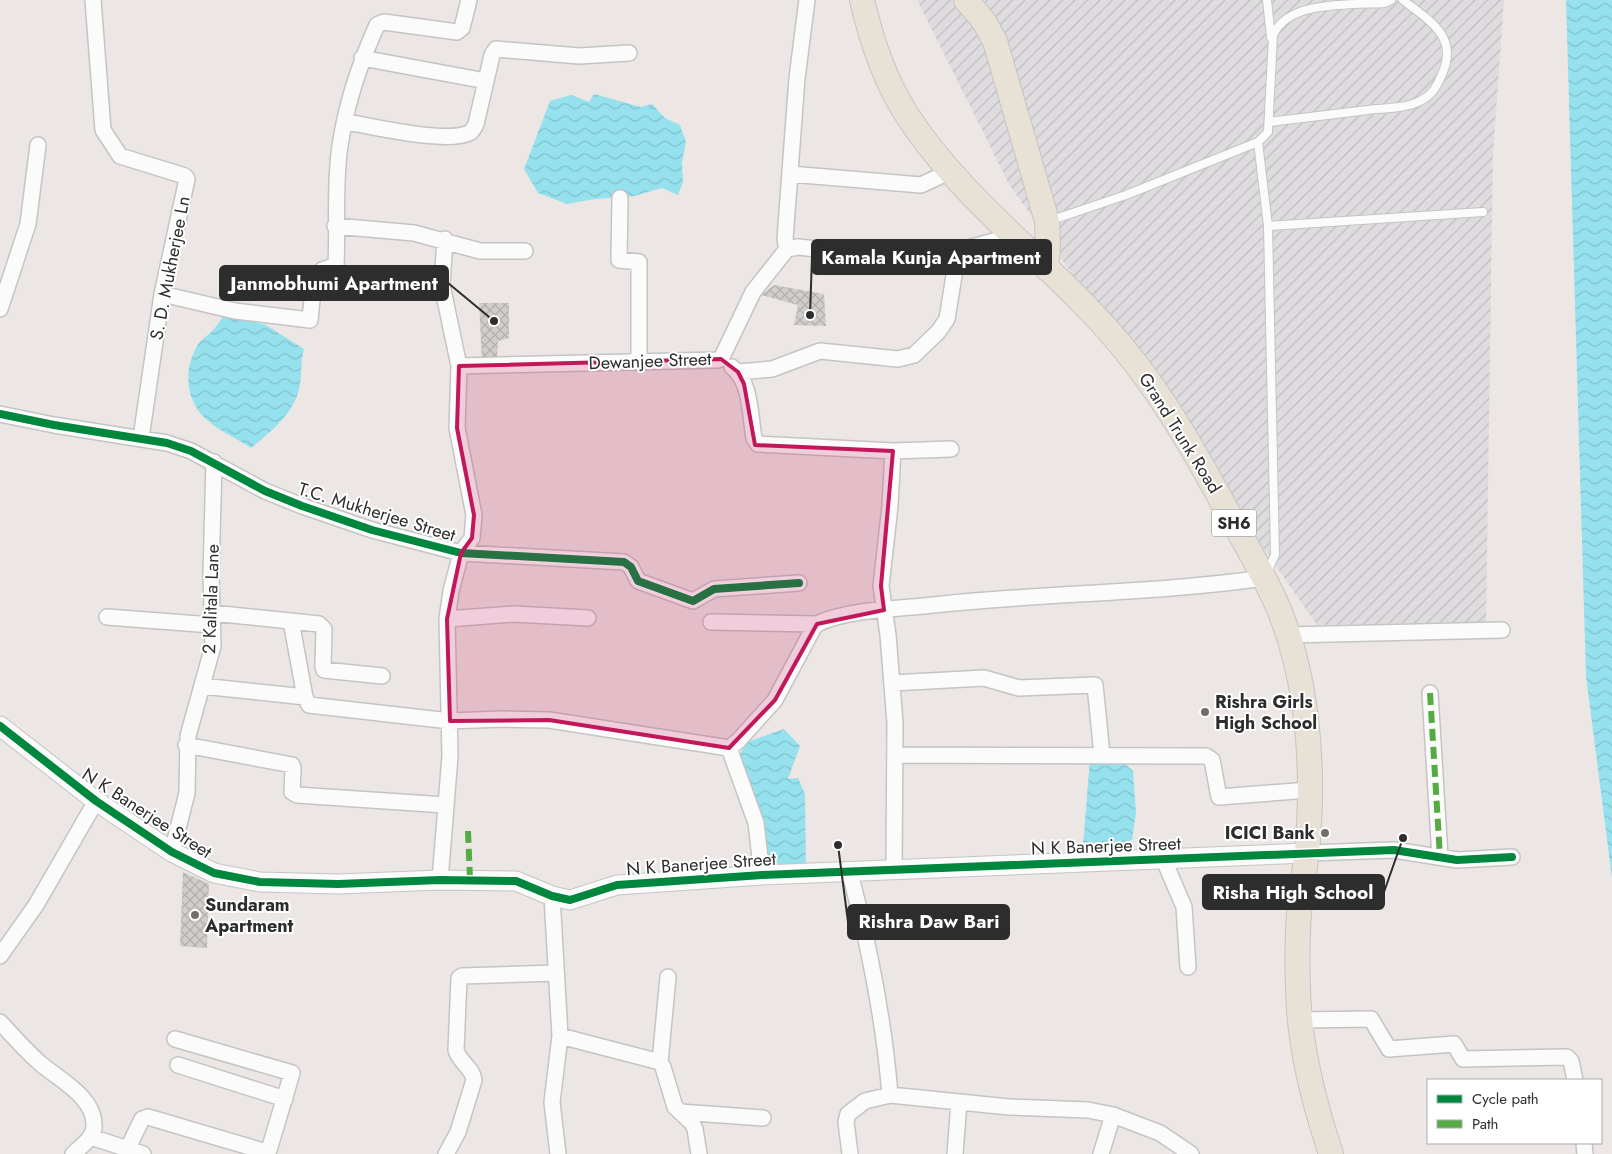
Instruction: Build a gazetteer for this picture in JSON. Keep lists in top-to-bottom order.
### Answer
{
  "streets": {
    "main road": ["Grand Trunk Road", "SH6"],
    "street": [
      "S. D. Mukherjee Ln",
      "Dewanjee Street",
      "T.C. Mukherjee Street",
      "2 Kalitala Lane",
      "N K Banerjee Street"
    ]
  },
  "crossings": [
    ["S. D. Mukherjee Ln", "T.C. Mukherjee Street"],
    ["Grand Trunk Road", "N K Banerjee Street"],
    ["T.C. Mukherjee Street", "2 Kalitala Lane"],
    ["2 Kalitala Lane", "N K Banerjee Street"]
  ],
  "places": [
    "Kamala Kunja Apartment",
    "Janmobhumi Apartment",
    "Rishra Girls High School",
    "ICICI Bank",
    "Risha High School",
    "Rishra Daw Bari",
    "Sundaram Apartment"
  ],
  "legend": ["Cycle path", "Path"]
}
